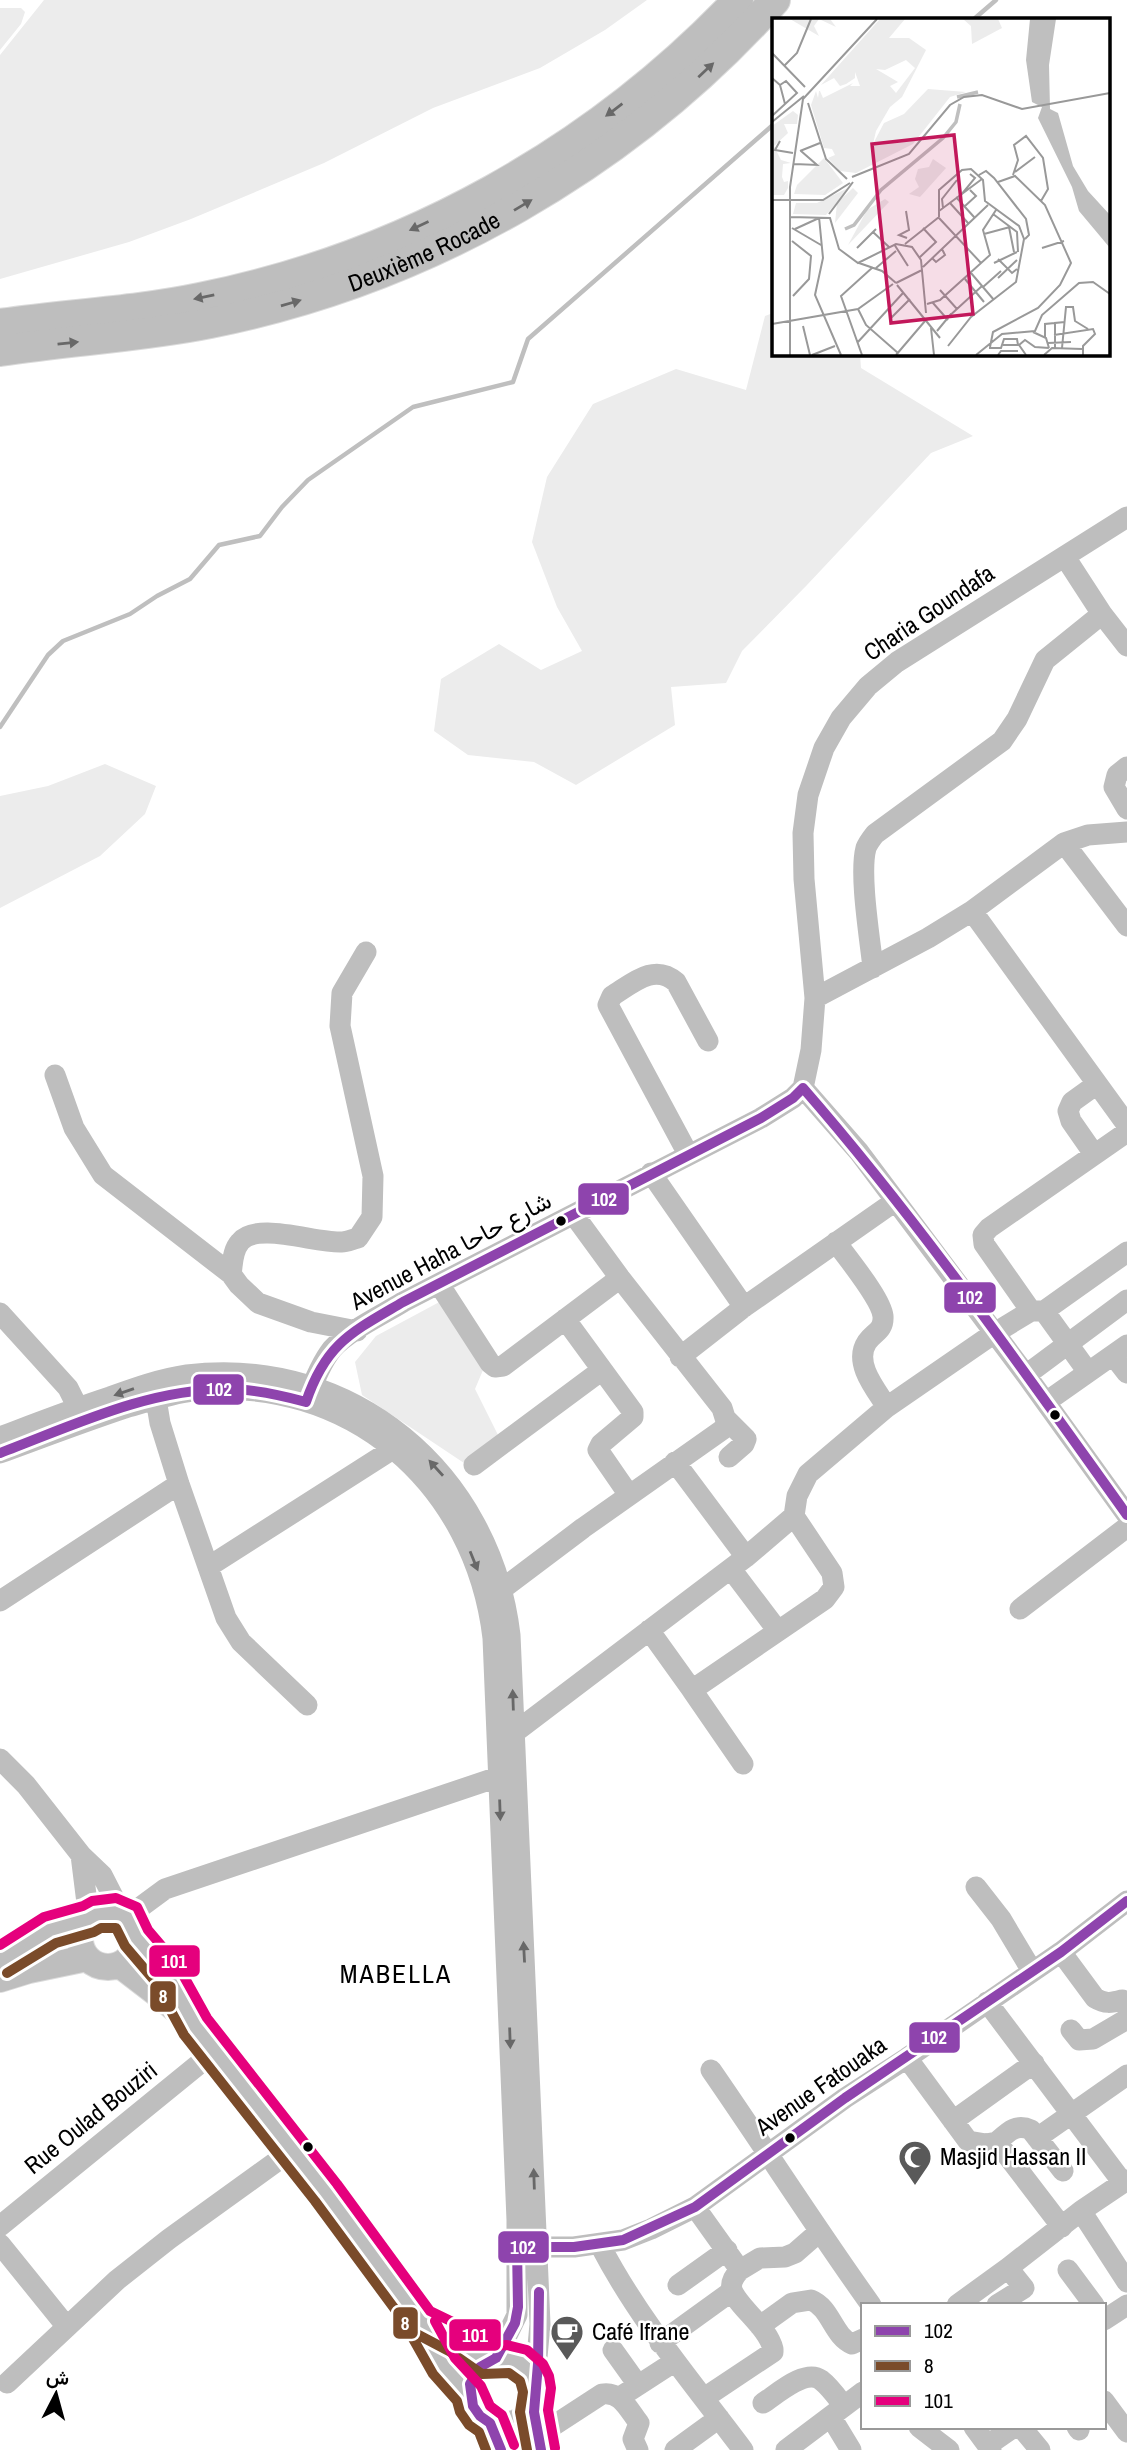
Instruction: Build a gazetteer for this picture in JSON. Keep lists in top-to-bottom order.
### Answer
{
  "streets": {
    "highway": ["Deuxième Rocade"],
    "street": [
      "Charia Goundafa",
      "Avenue Haha شارع حاحا",
      "Avenue Fatouaka",
      "Rue Oulad Bouziri"
    ]
  },
  "crossings": [
    ["Charia Goundafa", "Avenue Haha شارع حاحا"]
  ],
  "districts": ["MABELLA"],
  "places": {
    "mosque": ["Masjid Hassan II"],
    "cafe": ["Café Ifrane"]
  },
  "lines": ["transit line 102", "transit line 101", "transit line 8"],
  "legend": ["102", "8", "101"],
  "north": "top"
}
